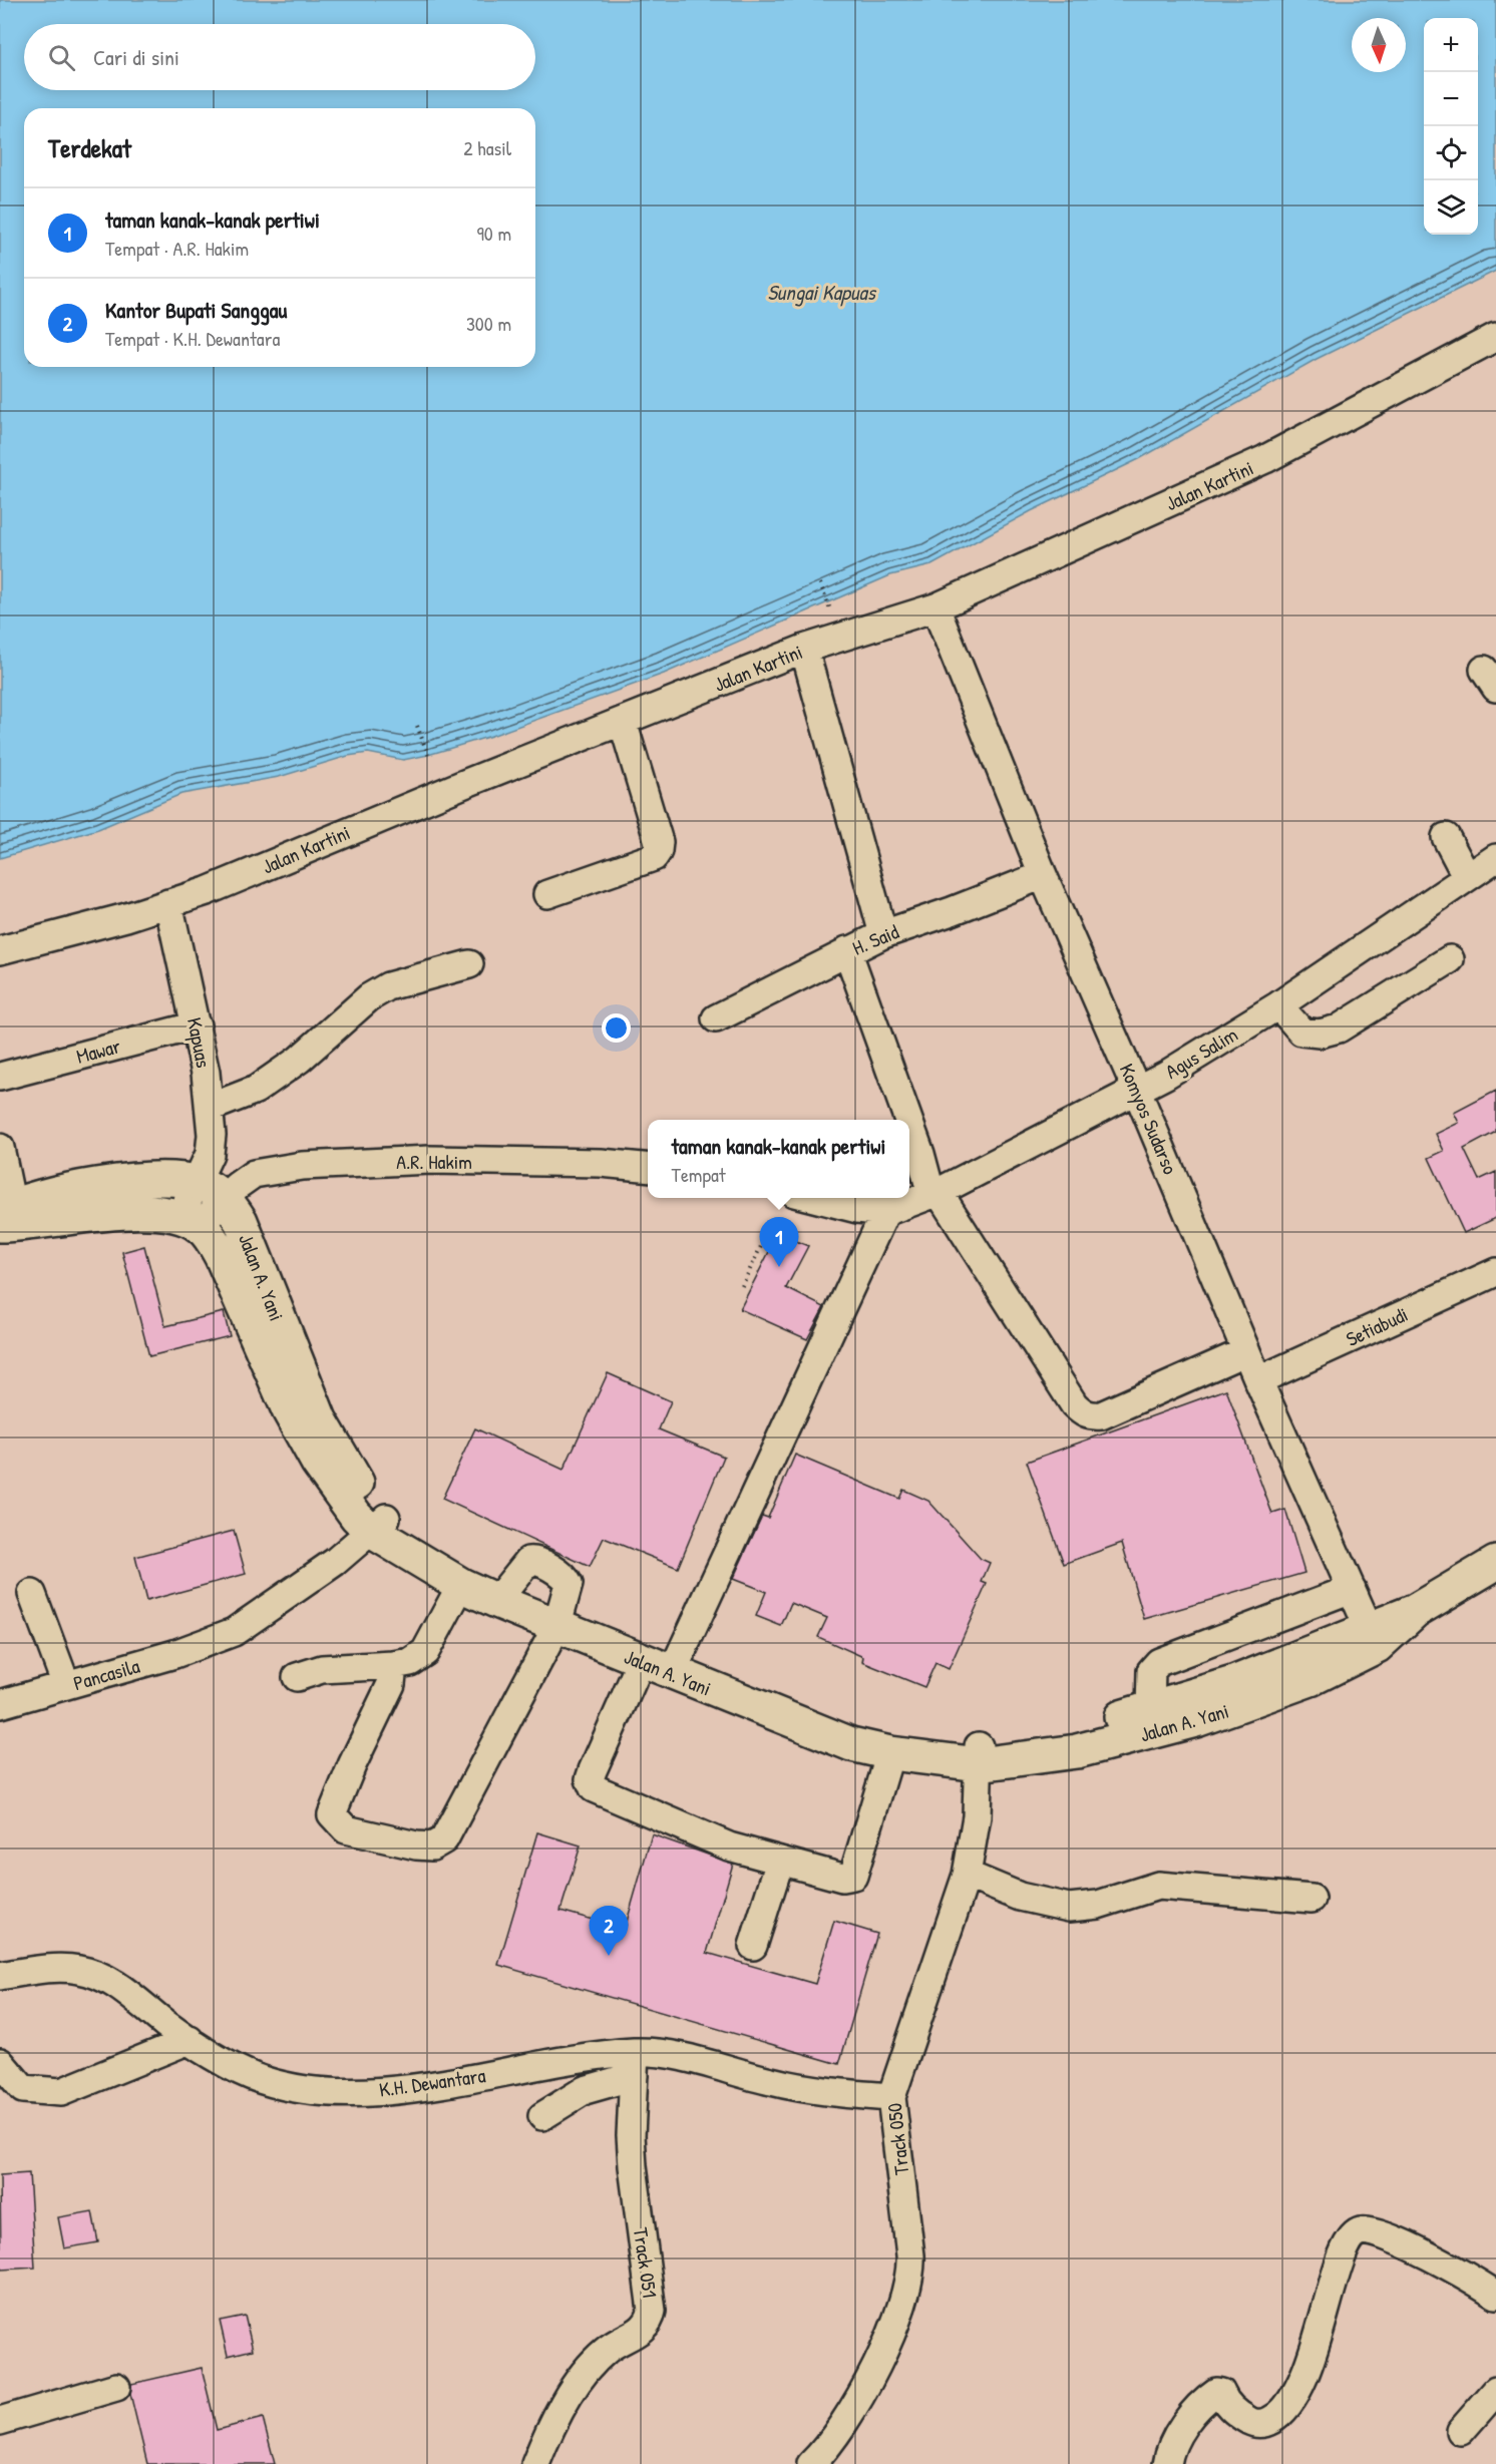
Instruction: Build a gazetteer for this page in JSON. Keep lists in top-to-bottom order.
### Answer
{
  "streets": {
    "highway": ["Jalan A. Yani"],
    "street": [
      "Jalan Kartini",
      "H. Said",
      "Kapuas",
      "Mawar",
      "Agus Salim",
      "Komyos Sudarso",
      "A.R. Hakim",
      "Setiabudi",
      "Pancasila",
      "K.H. Dewantara",
      "Track 050",
      "Track 051"
    ]
  },
  "crossings": [
    ["Jalan Kartini", "Kapuas"],
    ["Jalan Kartini", "Komyos Sudarso"],
    ["H. Said", "Komyos Sudarso"],
    ["Kapuas", "Mawar"],
    ["Kapuas", "A.R. Hakim"],
    ["Kapuas", "Jalan A. Yani"],
    ["Agus Salim", "Komyos Sudarso"],
    ["Komyos Sudarso", "Jalan A. Yani"],
    ["Komyos Sudarso", "Setiabudi"],
    ["A.R. Hakim", "Jalan A. Yani"],
    ["Jalan A. Yani", "Pancasila"],
    ["Jalan A. Yani", "Track 050"],
    ["K.H. Dewantara", "Track 050"],
    ["K.H. Dewantara", "Track 051"]
  ],
  "water": ["Sungai Kapuas"],
  "north": "bottom",
  "page": {
    "map_buttons": ["+", "−"],
    "search": "Cari di sini",
    "heading": ["Terdekat", "2 hasil"],
    "list": [
      {
        "mark": "1",
        "name": "taman kanak-kanak pertiwi",
        "note": "Tempat · A.R. Hakim",
        "value": "90 m"
      },
      {
        "mark": "2",
        "name": "Kantor Bupati Sanggau",
        "note": "Tempat · K.H. Dewantara",
        "value": "300 m"
      }
    ],
    "popup": ["taman kanak-kanak pertiwi", "Tempat"],
    "pins": ["1", "2"]
  }
}
